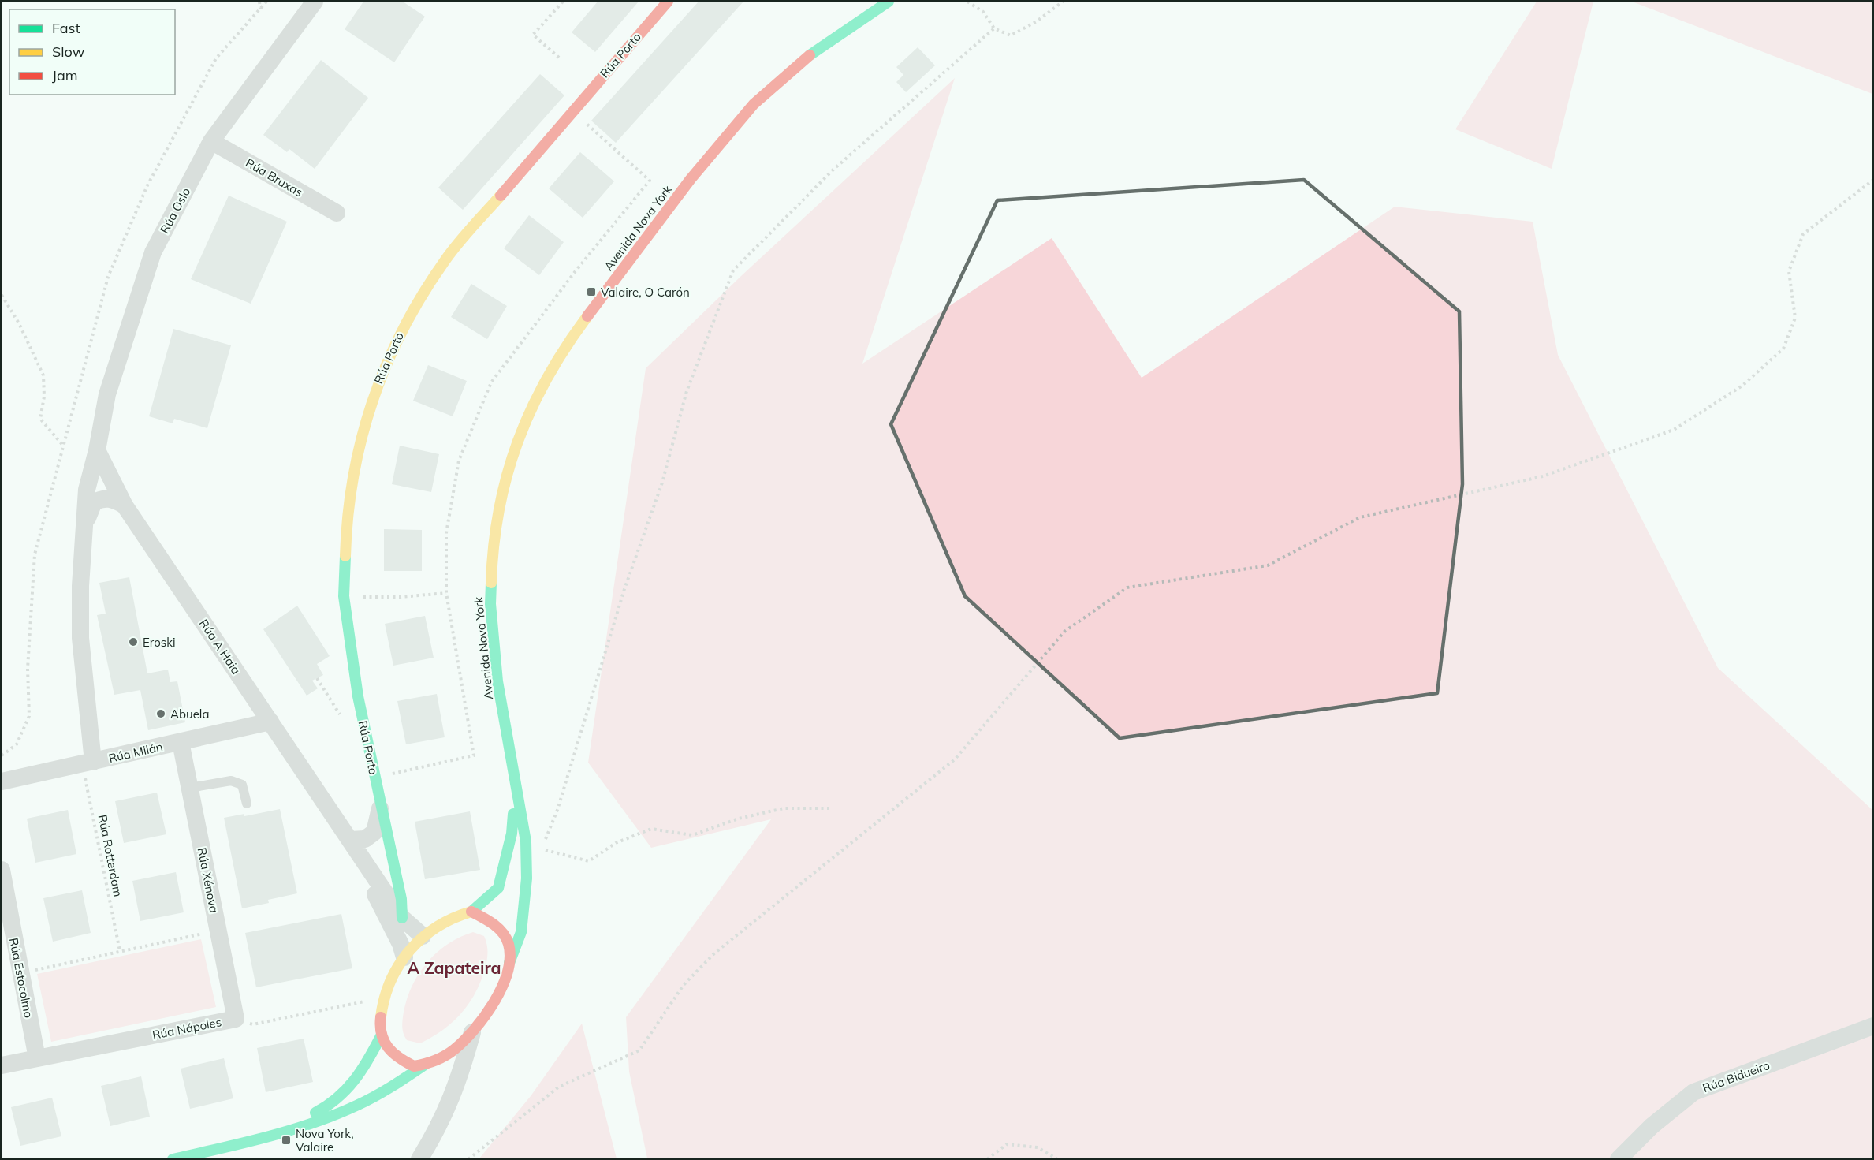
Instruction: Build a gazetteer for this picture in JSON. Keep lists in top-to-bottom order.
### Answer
{
  "streets": {
    "street": [
      "Rúa Porto",
      "Rúa Bruxas",
      "Rúa Oslo",
      "Avenida Nova York",
      "Rúa A Haia",
      "Rúa Milán",
      "Rúa Xénova",
      "Rúa Estocolmo",
      "Rúa Nápoles",
      "Rúa Bidueiro"
    ],
    "path": ["Rúa Rotterdam"]
  },
  "crossings": [
    ["Rúa Porto", "Rúa A Haia"],
    ["Rúa Bruxas", "Rúa Oslo"],
    ["Rúa Oslo", "Rúa A Haia"],
    ["Avenida Nova York", "Rúa A Haia"],
    ["Rúa A Haia", "Rúa Milán"],
    ["Rúa Milán", "Rúa Rotterdam"],
    ["Rúa Milán", "Rúa Xénova"],
    ["Rúa Xénova", "Rúa Nápoles"],
    ["Rúa Estocolmo", "Rúa Nápoles"]
  ],
  "districts": ["A Zapateira"],
  "places": {
    "transit": ["Valaire, O Carón", "Nova York, Valaire"],
    "other": ["Eroski", "Abuela"]
  },
  "legend": ["Fast", "Slow", "Jam"]
}
